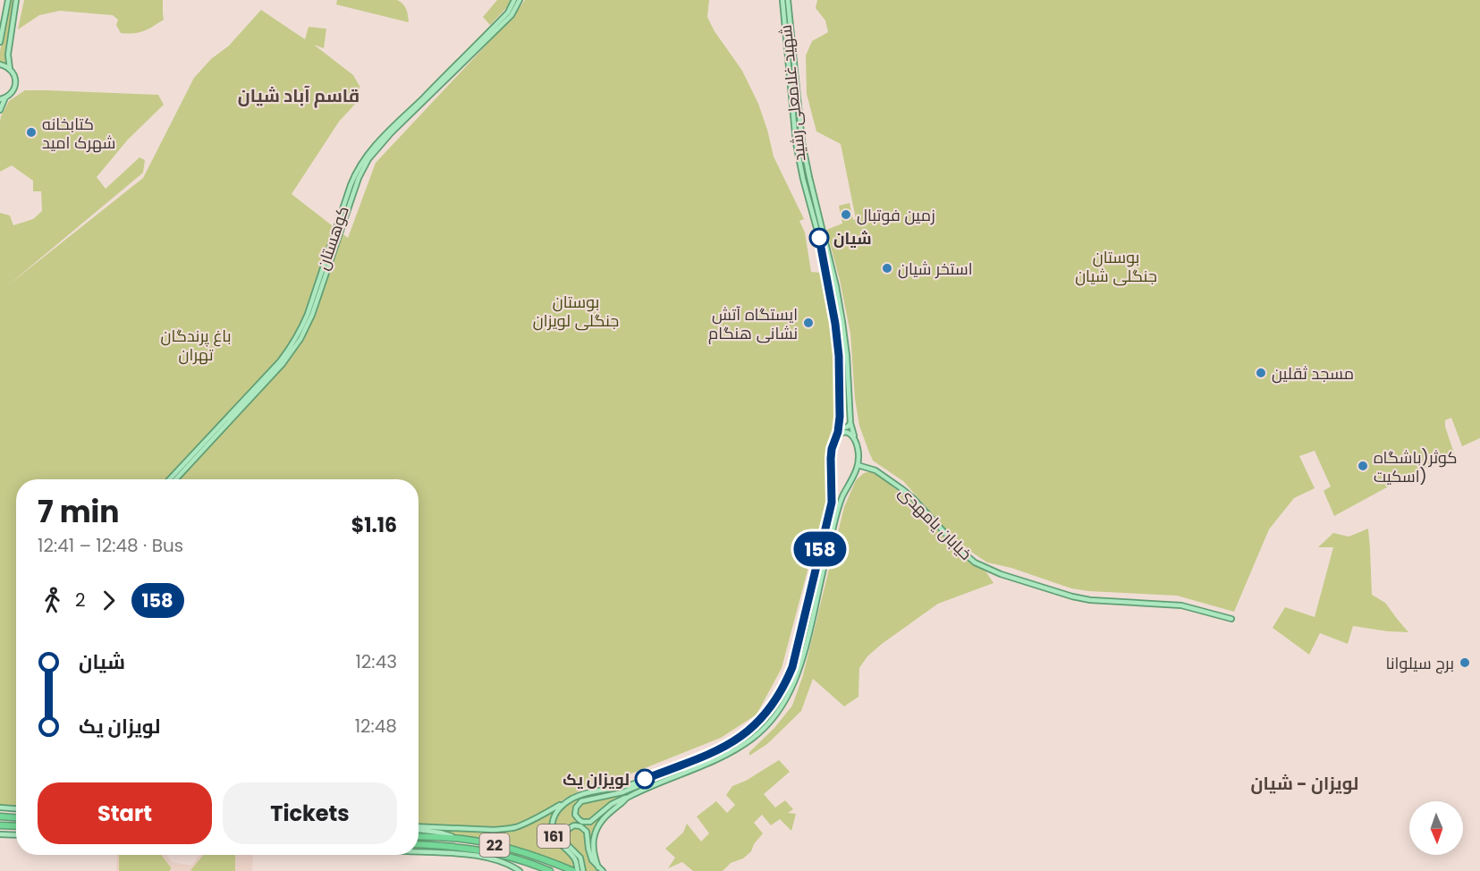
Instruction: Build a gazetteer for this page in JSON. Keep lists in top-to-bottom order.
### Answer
{
  "streets": {
    "highway": ["22"],
    "main road": [
      "شهید غلامعلی رشید",
      "کوهستان",
      "خیابان یامهدی",
      "161"
    ]
  },
  "crossings": [
    ["شهید غلامعلی رشید", "خیابان یامهدی"]
  ],
  "districts": ["قاسم آباد شیان", "لویزان - شیان"],
  "parks": ["بوستان جنگلی شیان", "بوستان جنگلی لویزان", "باغ پرندگان تهران"],
  "places": [
    "کتابخانه شهرک امید",
    "زمین فوتبال",
    "شیان",
    "استخر شیان",
    "ایستگاه آتش نشانی هنگام",
    "مسجد ثقلین",
    "کوثر(باشگاه اسکیت)",
    "برج سیلوانا",
    "لویزان یک"
  ],
  "lines": ["bus line 158"],
  "north": "bottom",
  "page": {
    "on_map": "158",
    "heading": ["7 min", "12:41 – 12:48 · Bus", "$1.16"],
    "legs": ["2", "158"],
    "list": [
      {
        "name": "شیان",
        "value": "12:43"
      },
      {
        "name": "لویزان یک",
        "value": "12:48"
      }
    ],
    "buttons": ["Start", "Tickets"]
  }
}
